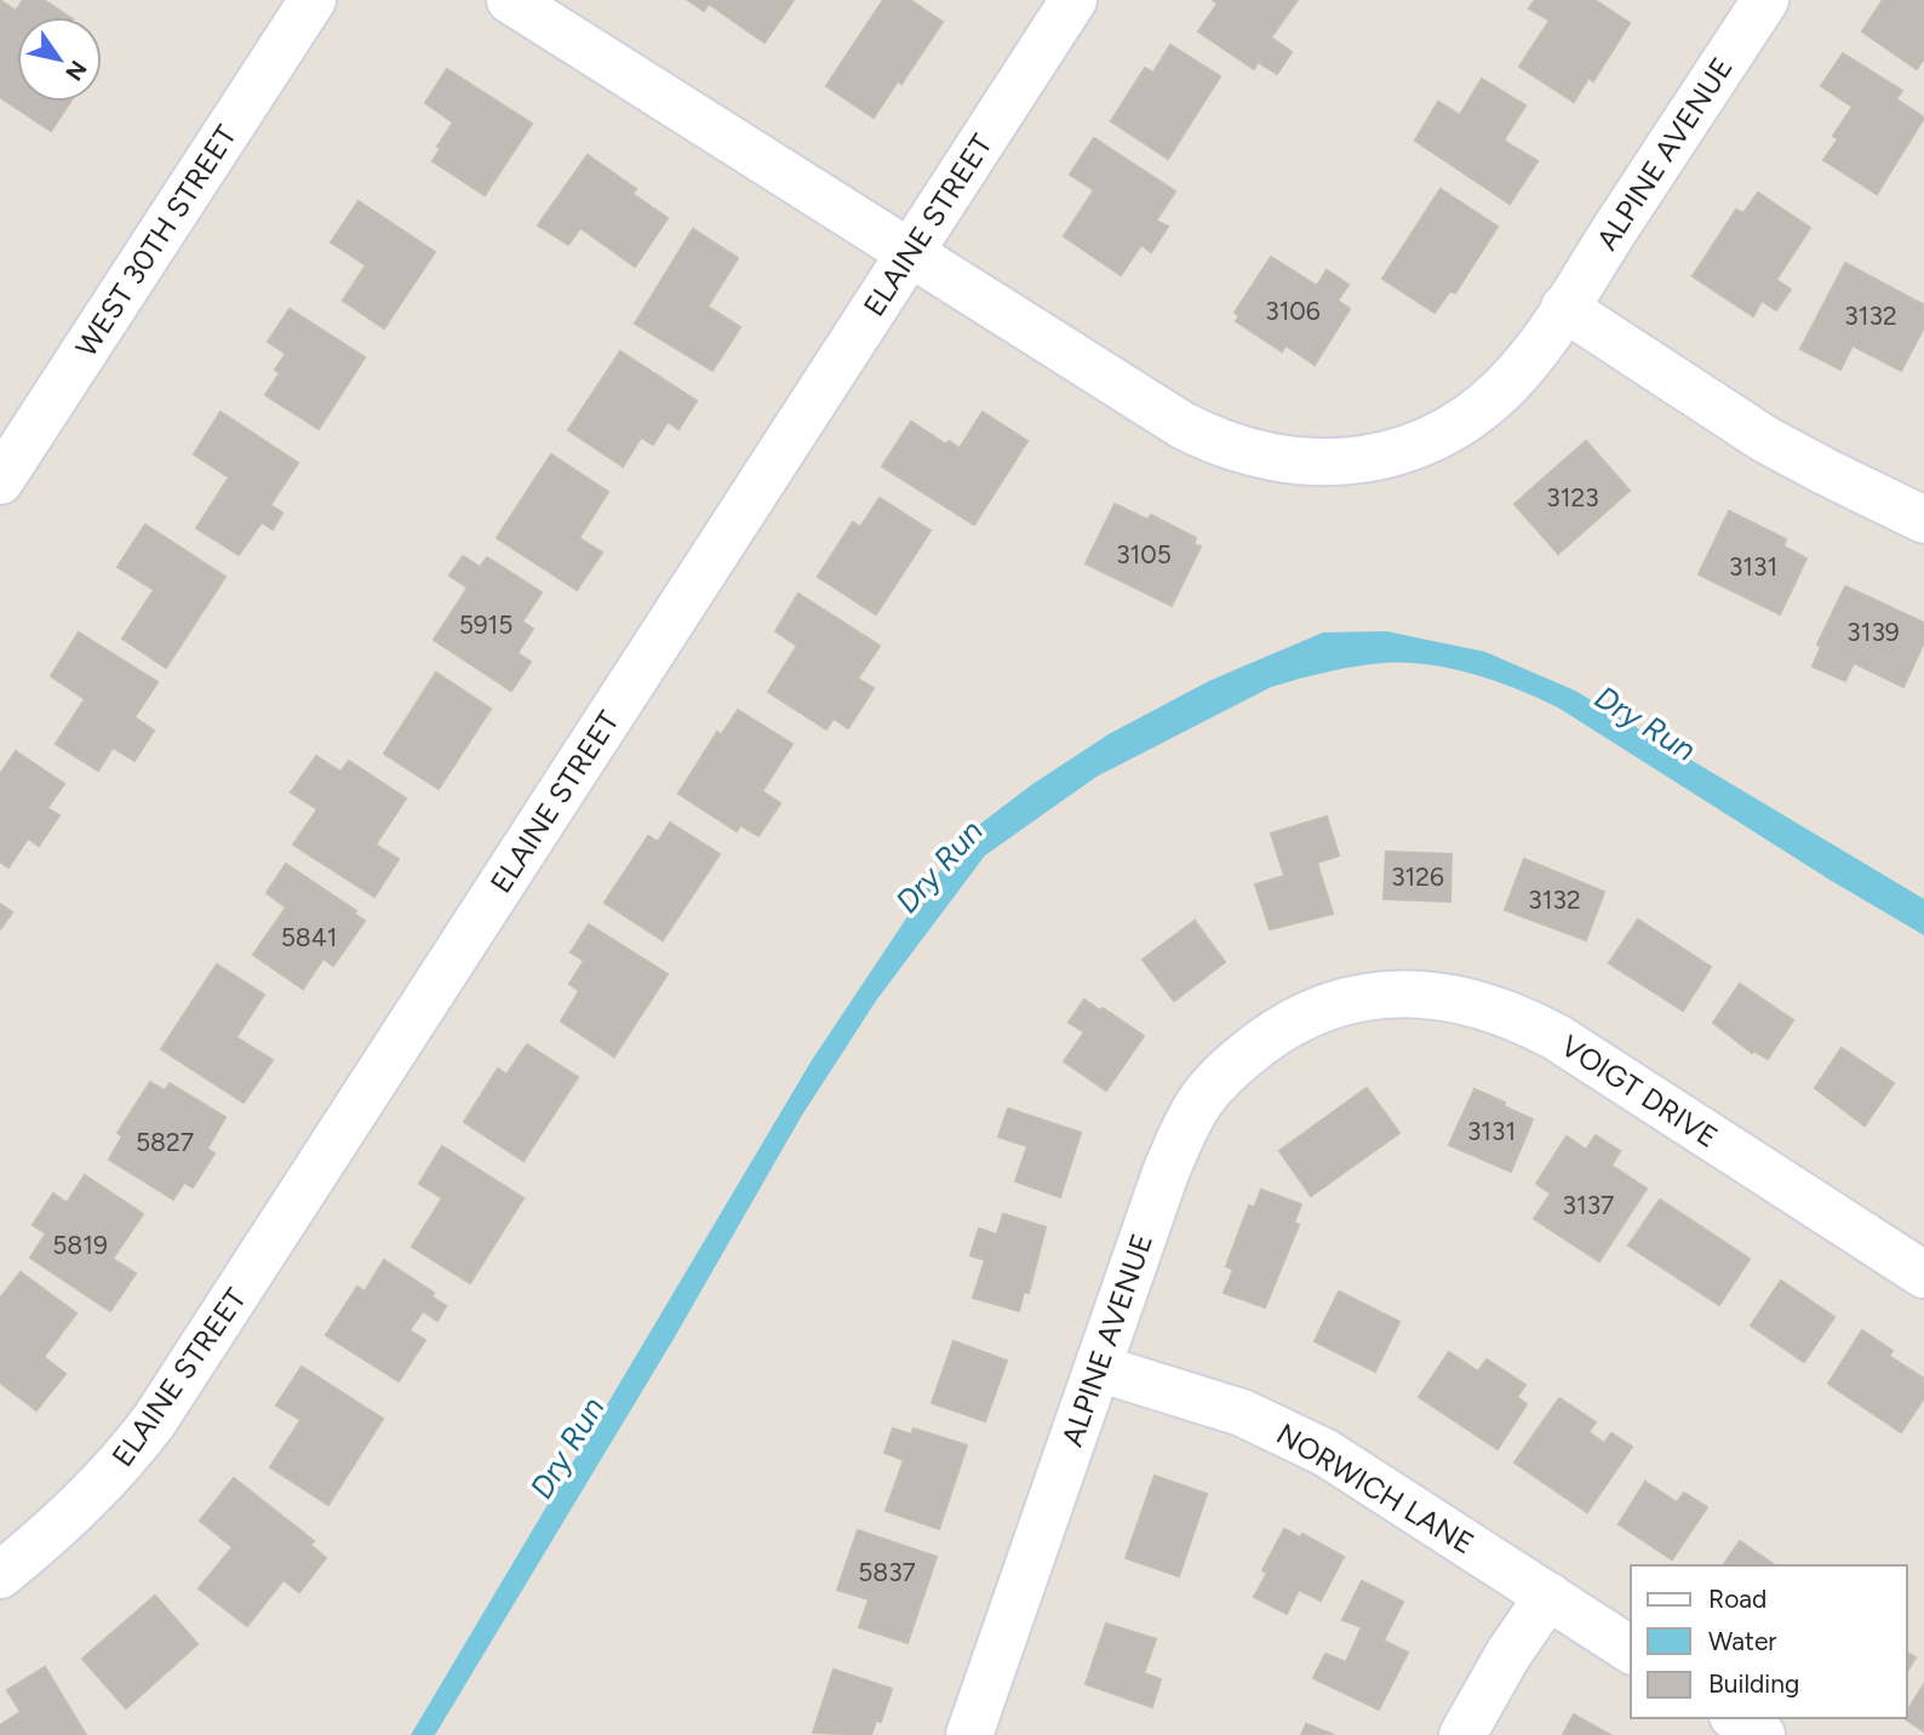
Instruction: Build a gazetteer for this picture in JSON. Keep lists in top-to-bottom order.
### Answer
{
  "streets": {
    "street": [
      "ALPINE AVENUE",
      "ELAINE STREET",
      "WEST 30TH STREET",
      "VOIGT DRIVE",
      "NORWICH LANE"
    ]
  },
  "crossings": [
    ["ALPINE AVENUE", "ELAINE STREET"],
    ["ALPINE AVENUE", "VOIGT DRIVE"],
    ["ALPINE AVENUE", "NORWICH LANE"]
  ],
  "water": ["Dry Run"],
  "house_numbers": [
    "3106",
    "3132",
    "3123",
    "3105",
    "3131",
    "5915",
    "3139",
    "3126",
    "3132",
    "5841",
    "3131",
    "5827",
    "3137",
    "5819",
    "5837"
  ],
  "legend": ["Road", "Water", "Building"],
  "north": "bottom right"
}
